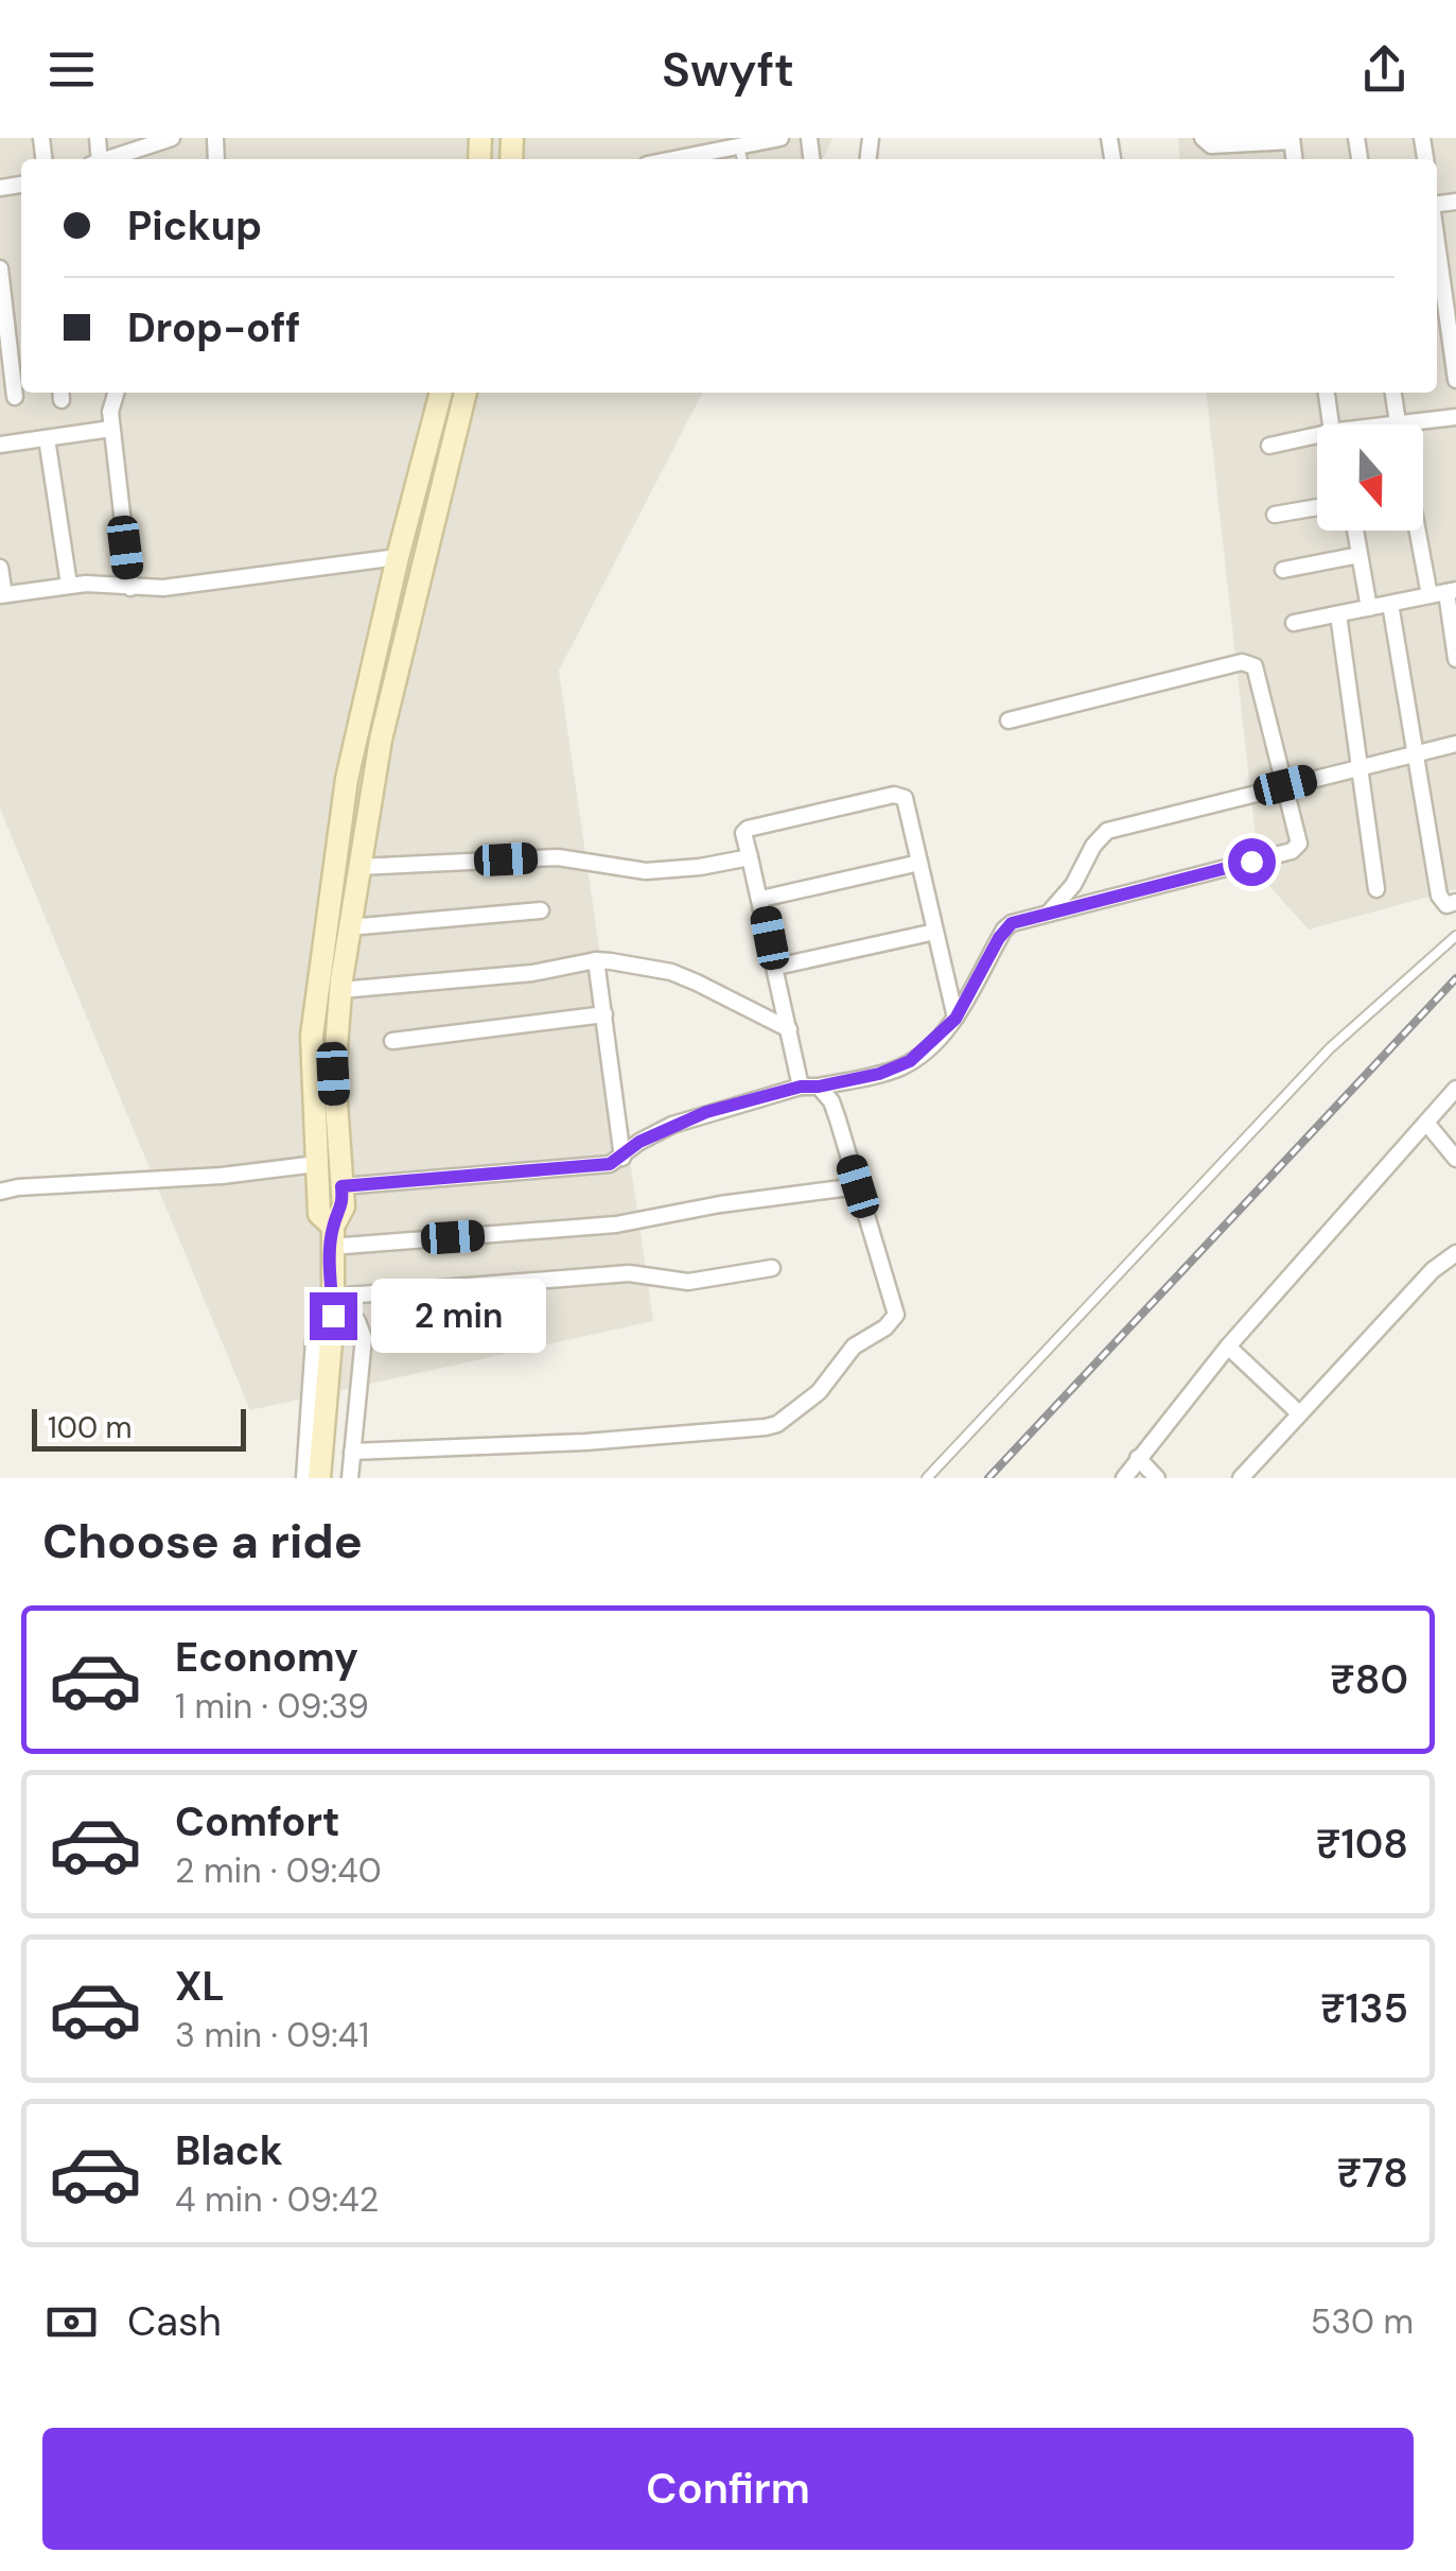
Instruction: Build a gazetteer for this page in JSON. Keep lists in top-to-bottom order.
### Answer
{
  "scale_bar": "100 m",
  "north": "bottom",
  "page": {
    "header": "Swyft",
    "banner": ["Pickup", "Drop-off"],
    "bubble": "2 min",
    "scale": "100 m",
    "heading": "Choose a ride",
    "list": [
      {
        "name": "Economy",
        "note": "1 min · 09:39",
        "value": "₹80"
      },
      {
        "name": "Comfort",
        "note": "2 min · 09:40",
        "value": "₹108"
      },
      {
        "name": "XL",
        "note": "3 min · 09:41",
        "value": "₹135"
      },
      {
        "name": "Black",
        "note": "4 min · 09:42",
        "value": "₹78"
      }
    ],
    "pay": ["Cash", "530 m"],
    "buttons": "Confirm"
  }
}
